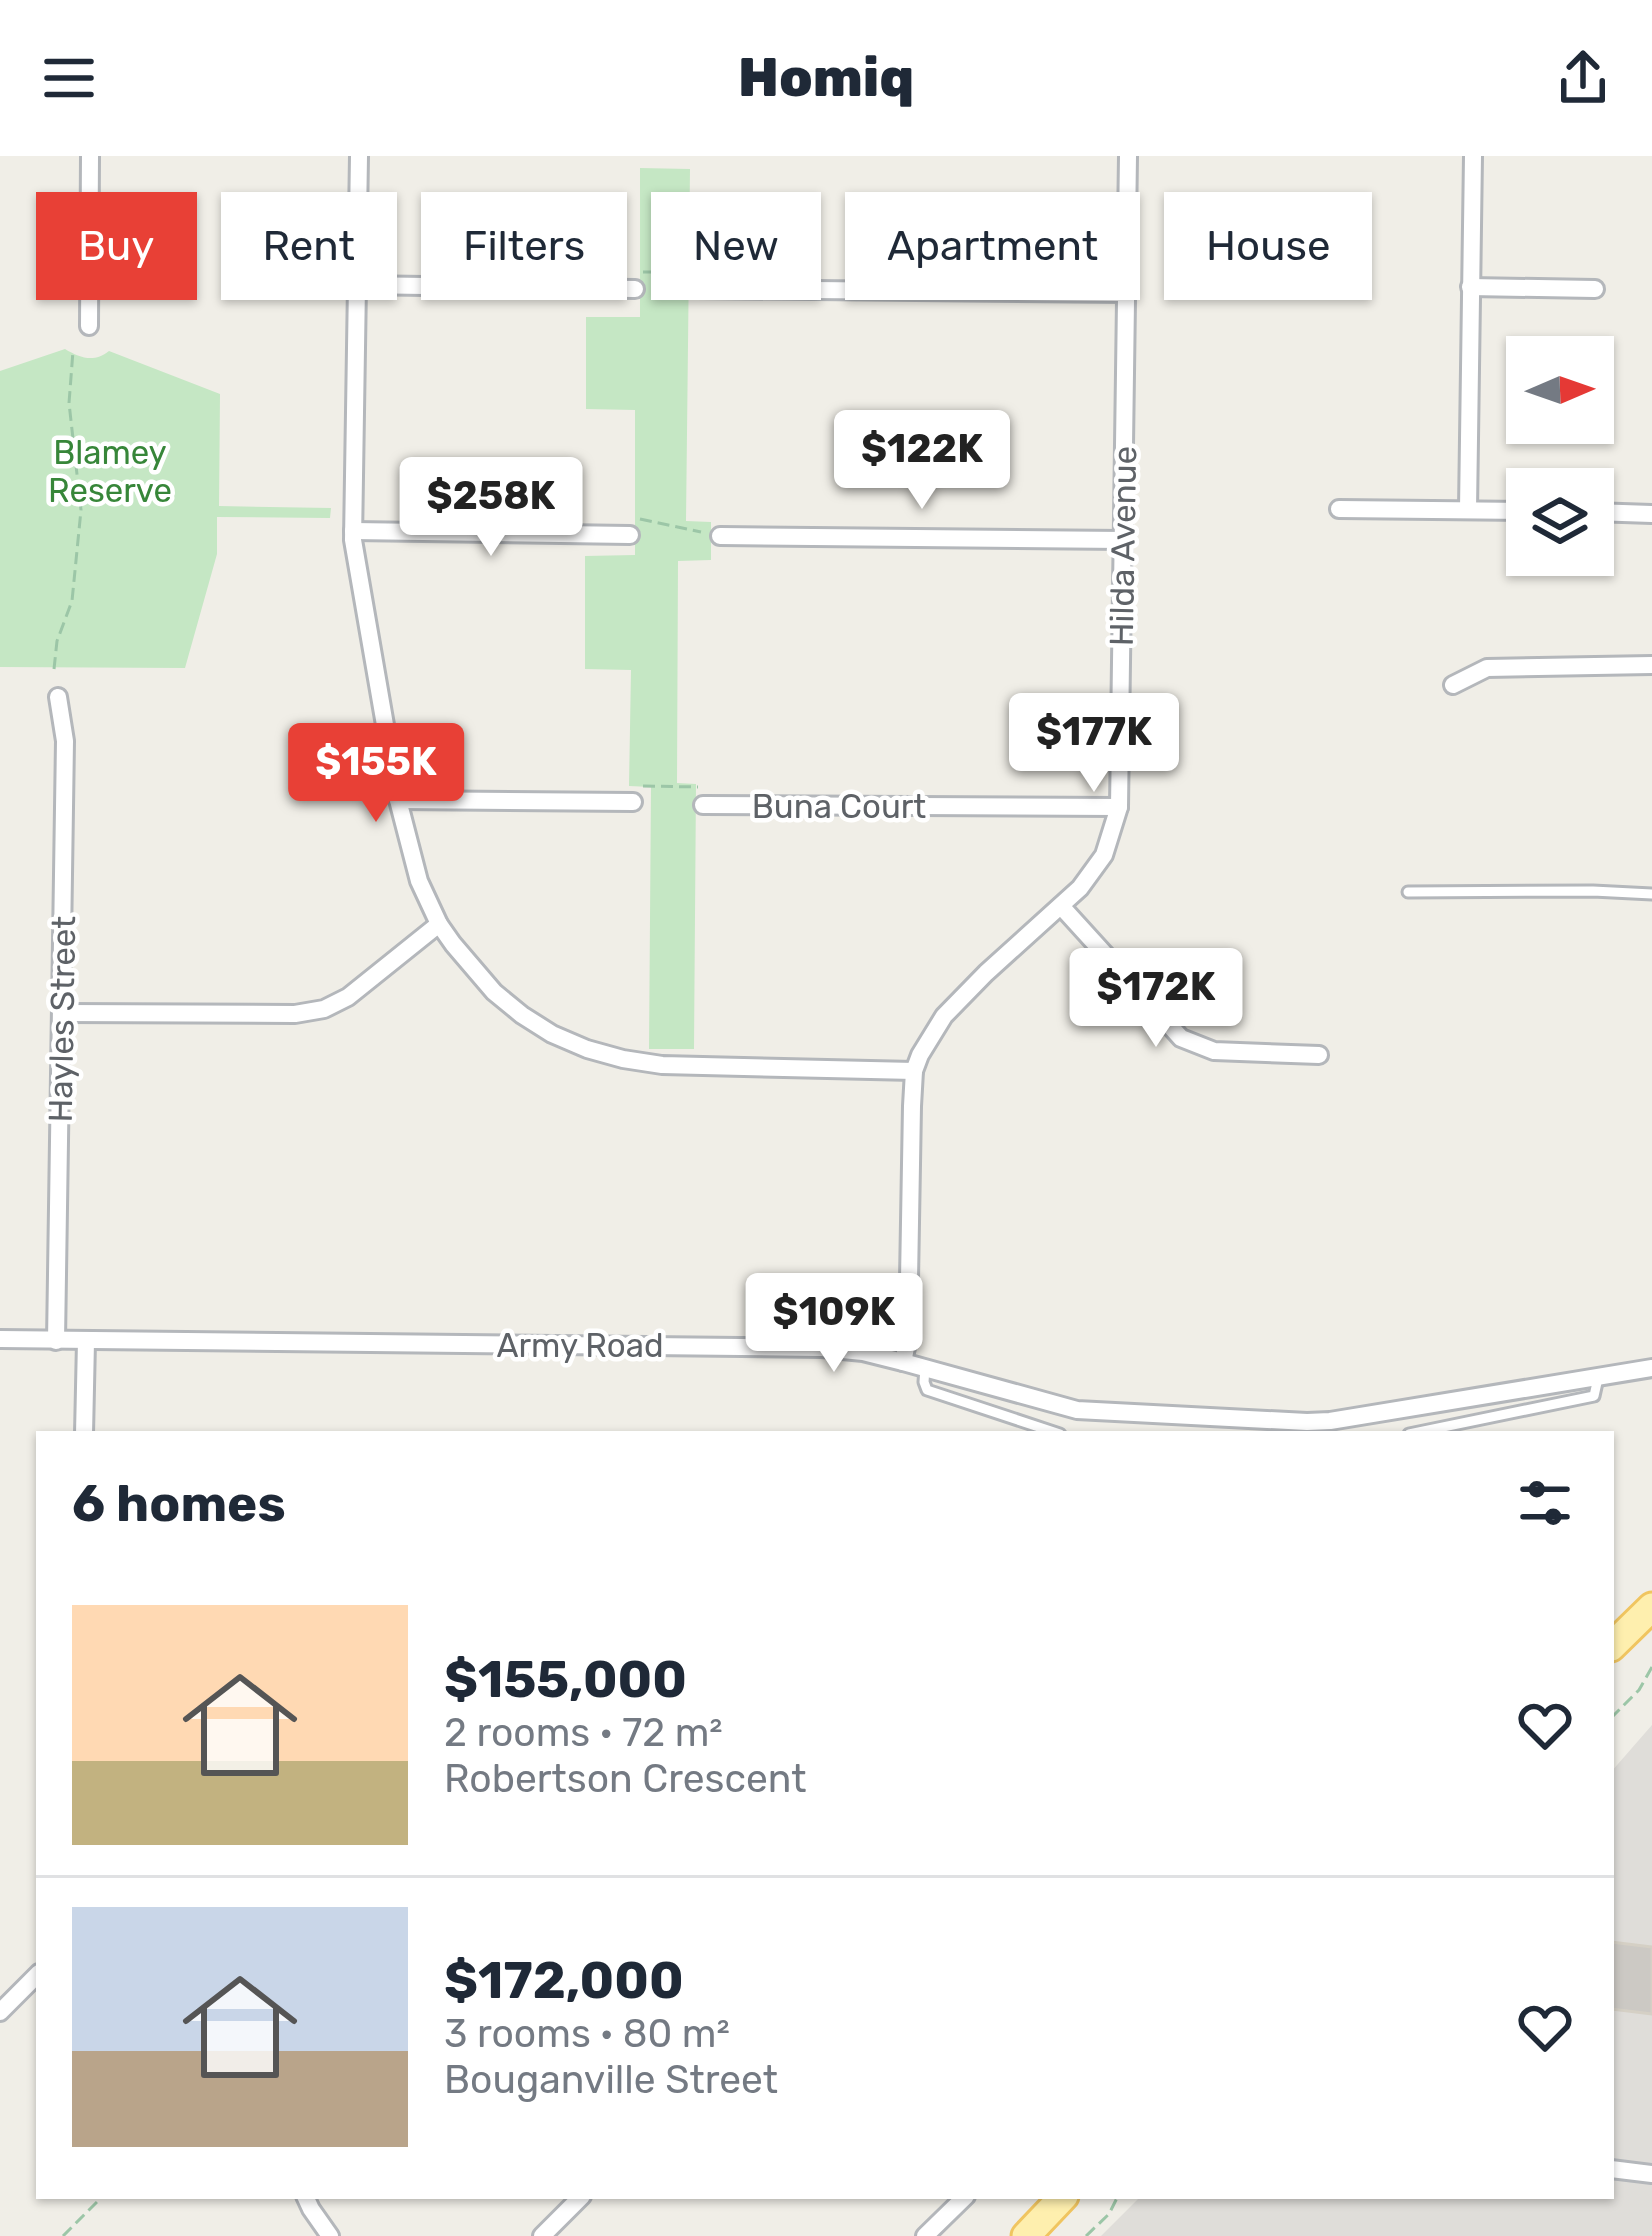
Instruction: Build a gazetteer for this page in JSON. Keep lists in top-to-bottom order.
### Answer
{
  "streets": {
    "street": [
      "Hilda Avenue",
      "Buna Court",
      "Hayles Street",
      "Army Road"
    ]
  },
  "crossings": [
    ["Hilda Avenue", "Buna Court"],
    ["Hilda Avenue", "Army Road"],
    ["Hayles Street", "Army Road"]
  ],
  "parks": ["Blamey Reserve"],
  "north": "right",
  "page": {
    "header": "Homiq",
    "chip": [
      "Buy",
      "Rent",
      "Filters",
      "New",
      "Apartment",
      "House"
    ],
    "price": [
      "$122K",
      "$258K",
      "$177K",
      "$155K",
      "$172K",
      "$109K"
    ],
    "heading": "6 homes",
    "list": [
      {
        "name": "$155,000",
        "note": "2 rooms · 72 m² · Robertson Crescent"
      },
      {
        "name": "$172,000",
        "note": "3 rooms · 80 m² · Bouganville Street"
      }
    ]
  }
}
